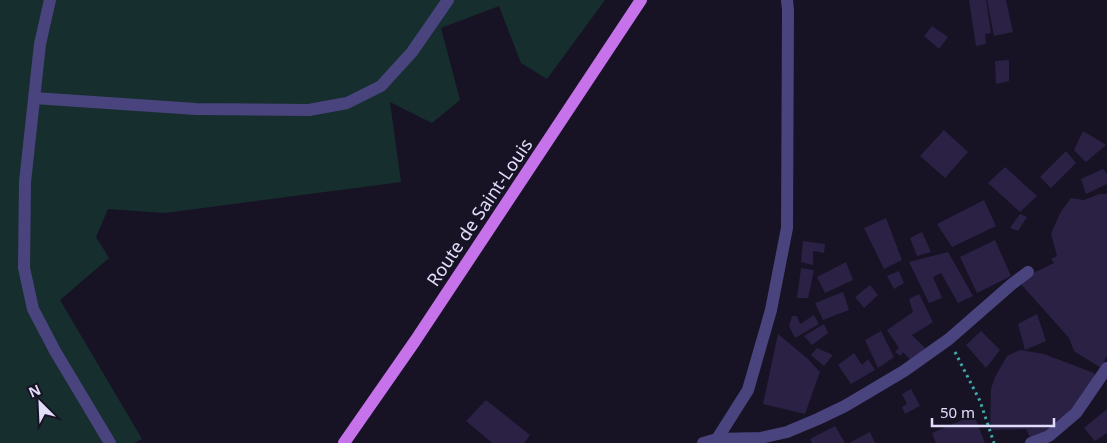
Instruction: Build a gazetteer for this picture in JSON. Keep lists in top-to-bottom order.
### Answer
{
  "streets": {
    "main road": ["Route de Saint-Louis"]
  },
  "scale_bar": "50 m",
  "north": "top left"
}
